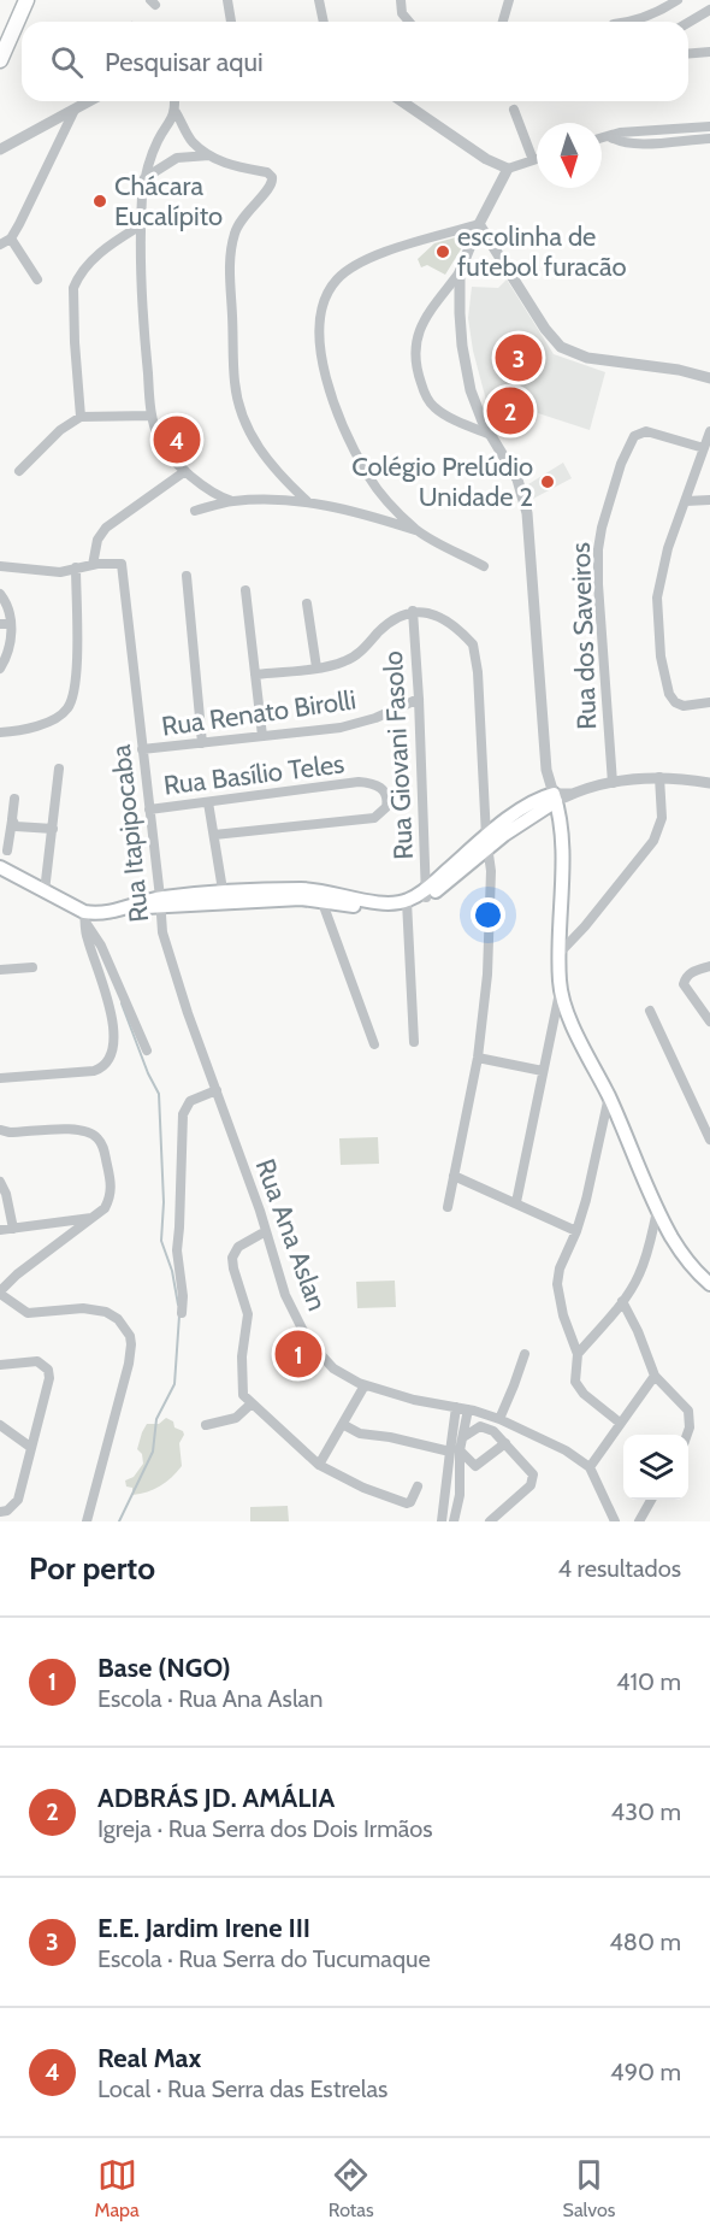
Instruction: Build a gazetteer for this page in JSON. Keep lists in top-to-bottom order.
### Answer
{
  "streets": {
    "street": [
      "Rua dos Saveiros",
      "Rua Renato Birolli",
      "Rua Giovani Fasolo",
      "Rua Basílio Teles",
      "Rua Itapipocaba",
      "Rua Ana Aslan"
    ]
  },
  "crossings": [
    ["Rua Renato Birolli", "Rua Giovani Fasolo"],
    ["Rua Renato Birolli", "Rua Itapipocaba"],
    ["Rua Basílio Teles", "Rua Itapipocaba"],
    ["Rua Itapipocaba", "Rua Ana Aslan"]
  ],
  "places": ["Chácara Eucalípito", "escolinha de futebol furacão", "Colégio Prelúdio Unidade 2"],
  "north": "bottom",
  "page": {
    "search": "Pesquisar aqui",
    "pins": [
      "3",
      "2",
      "4",
      "1"
    ],
    "heading": ["Por perto", "4 resultados"],
    "list": [
      {
        "mark": "1",
        "name": "Base (NGO)",
        "note": "Escola · Rua Ana Aslan",
        "value": "410 m"
      },
      {
        "mark": "2",
        "name": "ADBRÁS JD. AMÁLIA",
        "note": "Igreja · Rua Serra dos Dois Irmãos",
        "value": "430 m"
      },
      {
        "mark": "3",
        "name": "E.E. Jardim Irene III",
        "note": "Escola · Rua Serra do Tucumaque",
        "value": "480 m"
      },
      {
        "mark": "4",
        "name": "Real Max",
        "note": "Local · Rua Serra das Estrelas",
        "value": "490 m"
      }
    ],
    "nav": ["Mapa", "Rotas", "Salvos"]
  }
}
